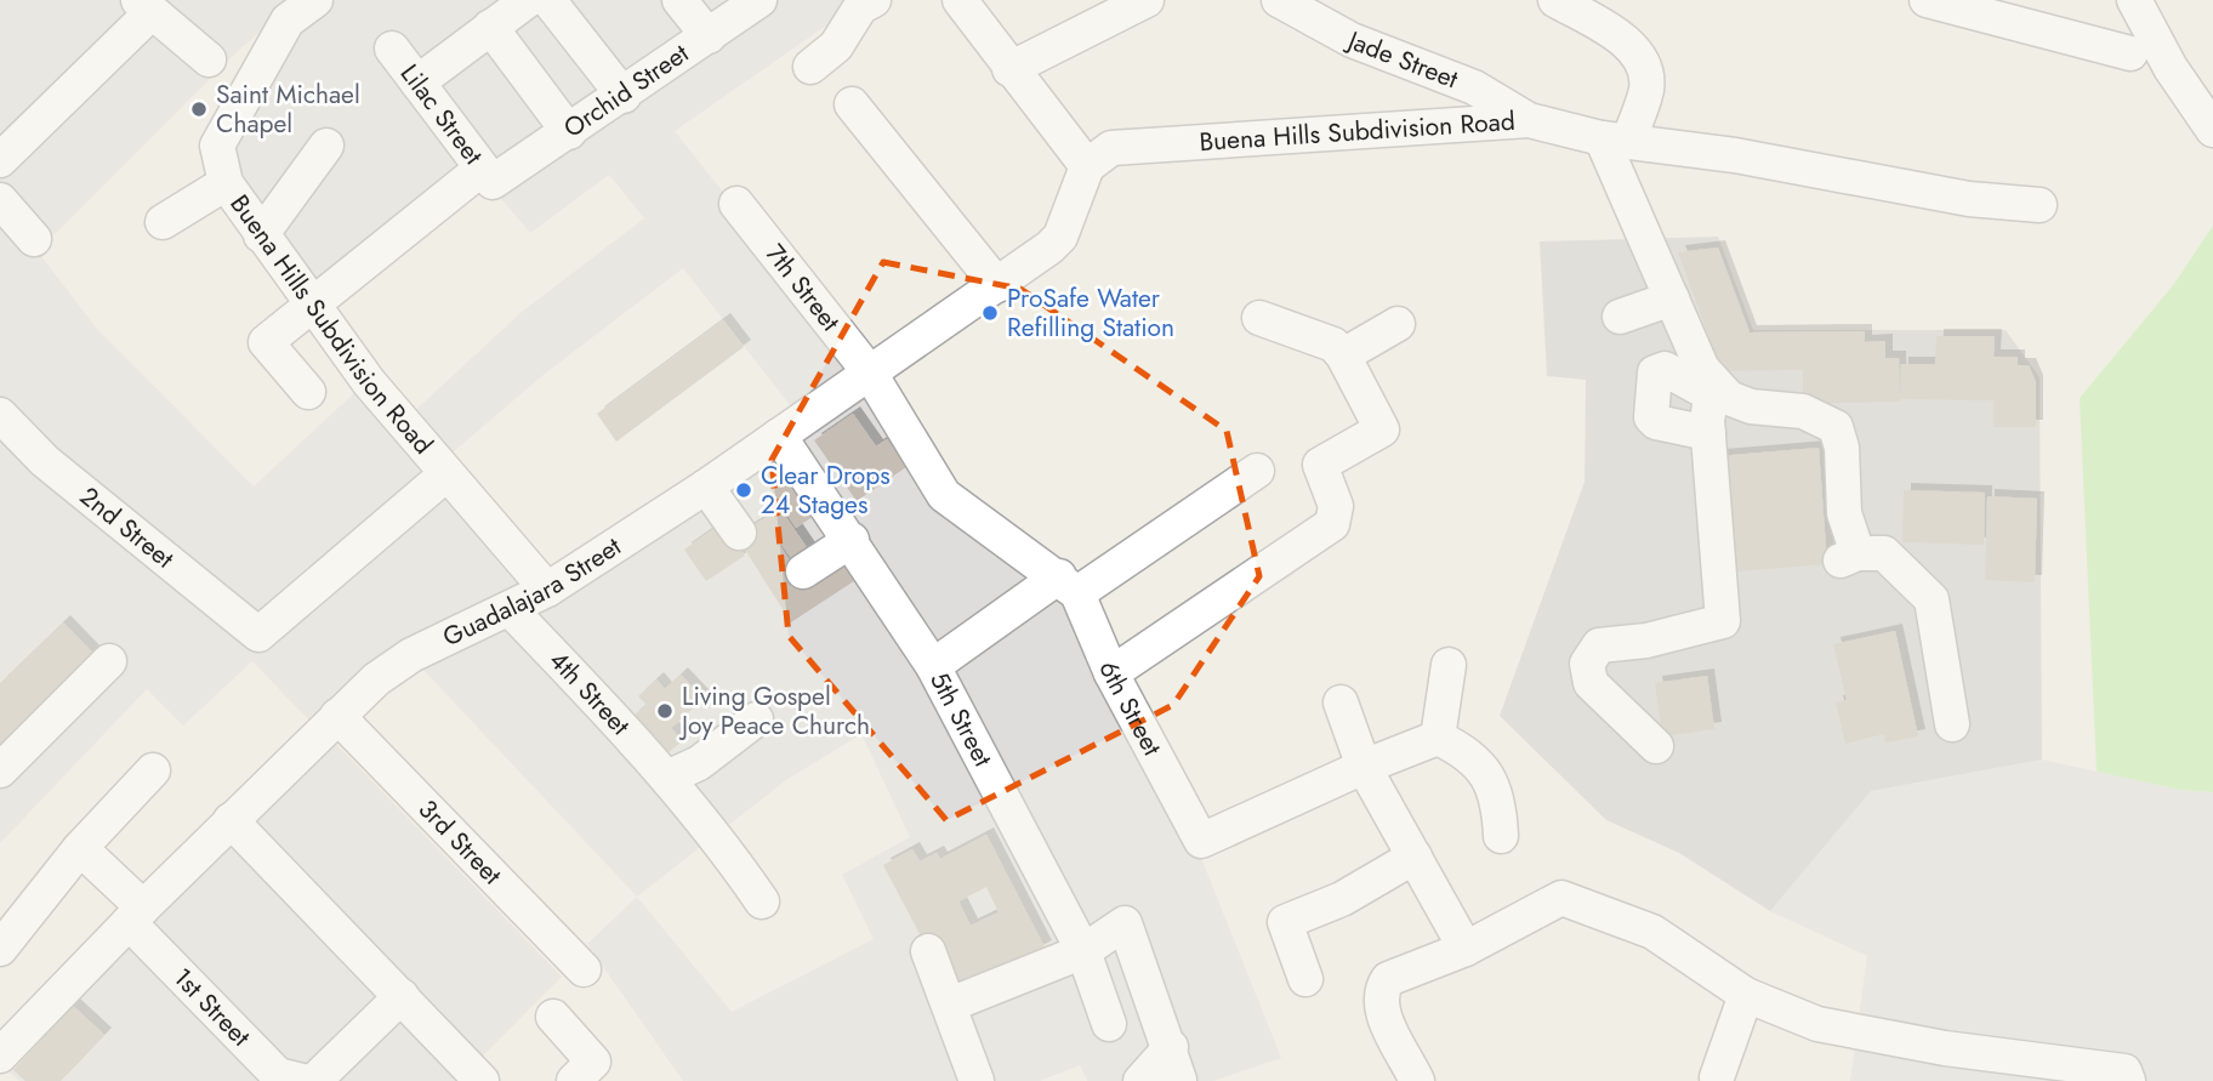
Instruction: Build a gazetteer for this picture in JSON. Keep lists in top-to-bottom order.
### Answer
{
  "streets": {
    "street": [
      "Jade Street",
      "Orchid Street",
      "Lilac Street",
      "Buena Hills Subdivision Road",
      "7th Street",
      "2nd Street",
      "Guadalajara Street",
      "4th Street",
      "6th Street",
      "5th Street",
      "3rd Street",
      "1st Street"
    ]
  },
  "crossings": [
    ["Jade Street", "Buena Hills Subdivision Road"],
    ["Orchid Street", "Lilac Street"],
    ["Orchid Street", "Buena Hills Subdivision Road"],
    ["Buena Hills Subdivision Road", "Guadalajara Street"],
    ["7th Street", "Guadalajara Street"],
    ["Guadalajara Street", "4th Street"],
    ["Guadalajara Street", "5th Street"],
    ["Guadalajara Street", "3rd Street"],
    ["Guadalajara Street", "1st Street"]
  ],
  "places": [
    "Saint Michael Chapel",
    "ProSafe Water Refilling Station",
    "Clear Drops 24 Stages",
    "Living Gospel Joy Peace Church"
  ]
}
